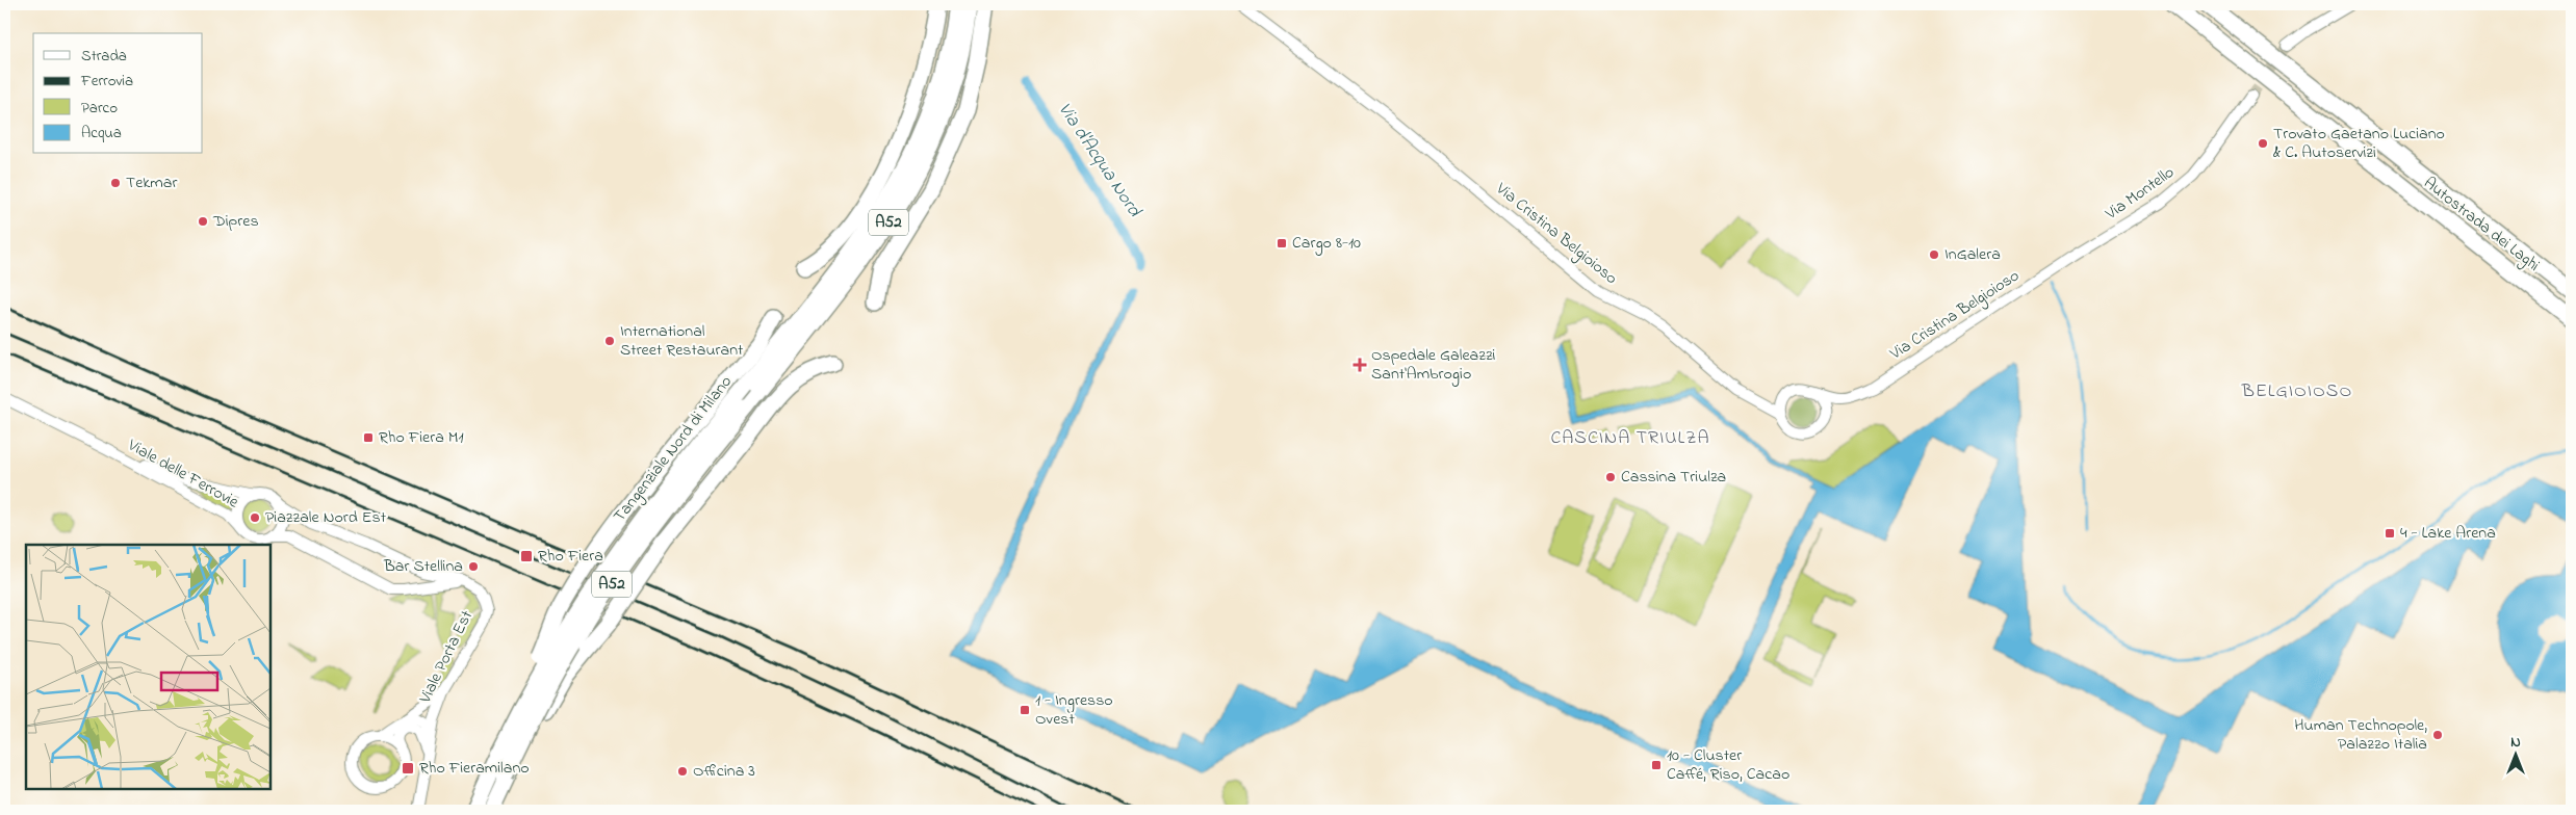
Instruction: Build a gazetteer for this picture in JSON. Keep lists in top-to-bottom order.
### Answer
{
  "streets": {
    "highway": ["A52", "Autostrada dei Laghi", "Tangenziale Nord di Milano"],
    "street": [
      "Via Montello",
      "Via Cristina Belgioioso",
      "Viale delle Ferrovie",
      "Viale Porta Est"
    ]
  },
  "crossings": [
    ["Via Montello", "Via Cristina Belgioioso"],
    ["Viale delle Ferrovie", "Viale Porta Est"]
  ],
  "districts": ["BELGIOIOSO", "CASCINA TRIULZA"],
  "water": ["Via d'Acqua Nord"],
  "places": {
    "other": [
      "Trovato Gaetano Luciano & C. Autoservizi",
      "Tekmar",
      "Dipres",
      "InGalera",
      "International Street Restaurant",
      "Cassina Triulza",
      "Piazzale Nord Est",
      "Bar Stellina",
      "Human Technopole, Palazzo Italia",
      "Officina 3"
    ],
    "transit": [
      "Cargo 8-10",
      "Rho Fiera M1",
      "4 - Lake Arena",
      "Rho Fiera",
      "1 - Ingresso Ovest",
      "10 - Cluster Caffé, Riso, Cacao",
      "Rho Fieramilano"
    ],
    "health": ["Ospedale Galeazzi Sant'Ambrogio"]
  },
  "legend": [
    "Strada",
    "Ferrovia",
    "Parco",
    "Acqua"
  ],
  "north": "top"
}
